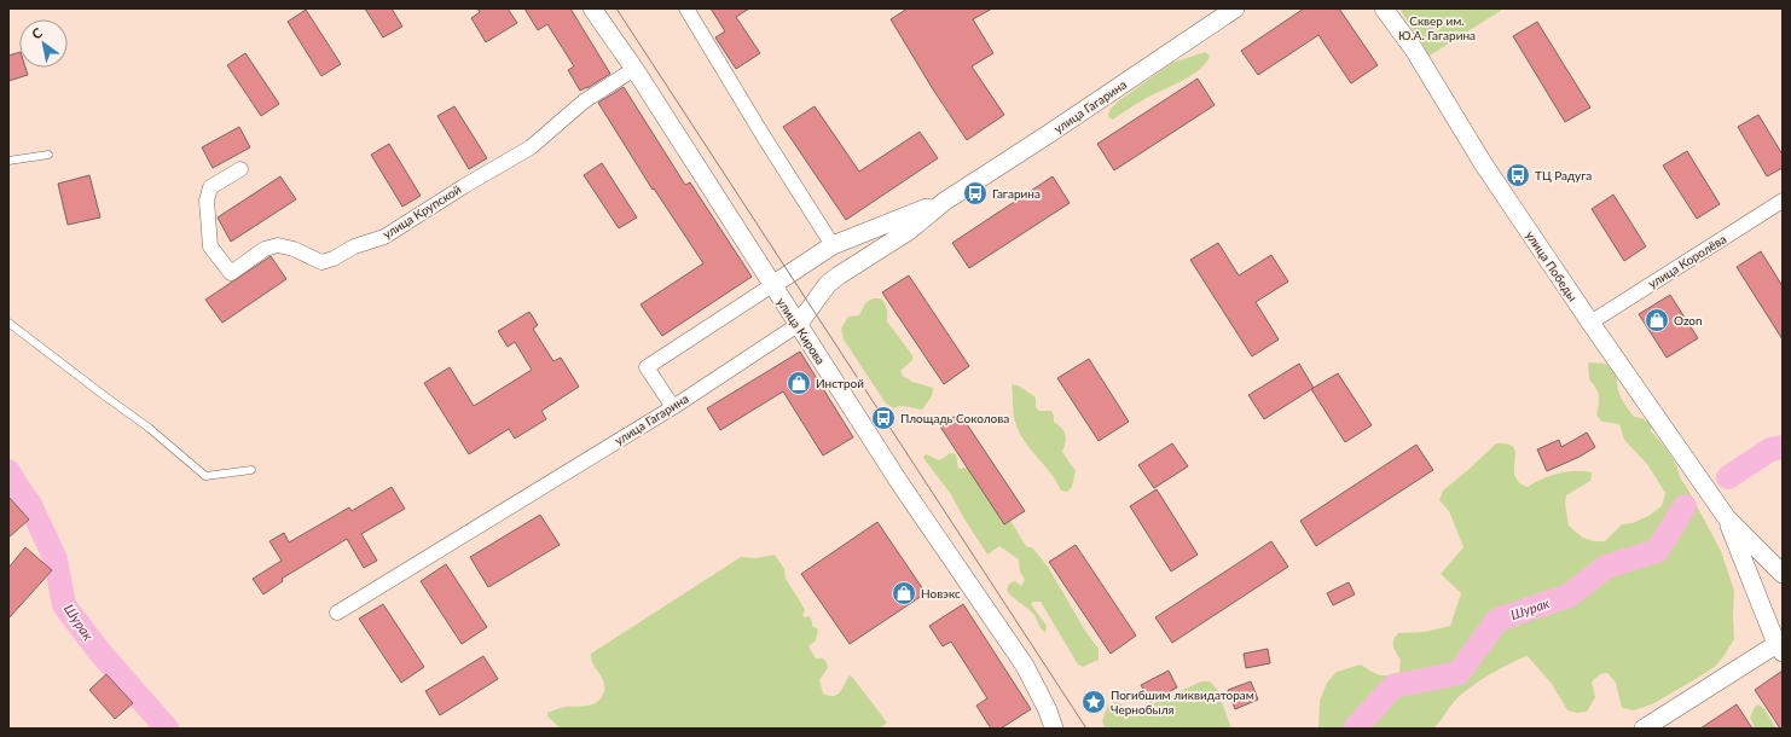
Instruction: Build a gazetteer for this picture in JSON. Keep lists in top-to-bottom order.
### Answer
{
  "streets": {
    "street": [
      "улица Гагарина",
      "улица Крупской",
      "улица Королёва",
      "улица Победы",
      "улица Кирова"
    ]
  },
  "crossings": [
    ["улица Гагарина", "улица Кирова"],
    ["улица Крупской", "улица Кирова"],
    ["улица Королёва", "улица Победы"]
  ],
  "water": ["Шурак"],
  "parks": ["Сквер им. Ю.А. Гагарина"],
  "places": {
    "bus stop": ["ТЦ Радуга", "Гагарина", "Площадь Соколова"],
    "shop": ["Ozon", "Инстрой", "Новэкс"],
    "place": ["Погибшим ликвидаторам Чернобыля"]
  },
  "north": "top left"
}
